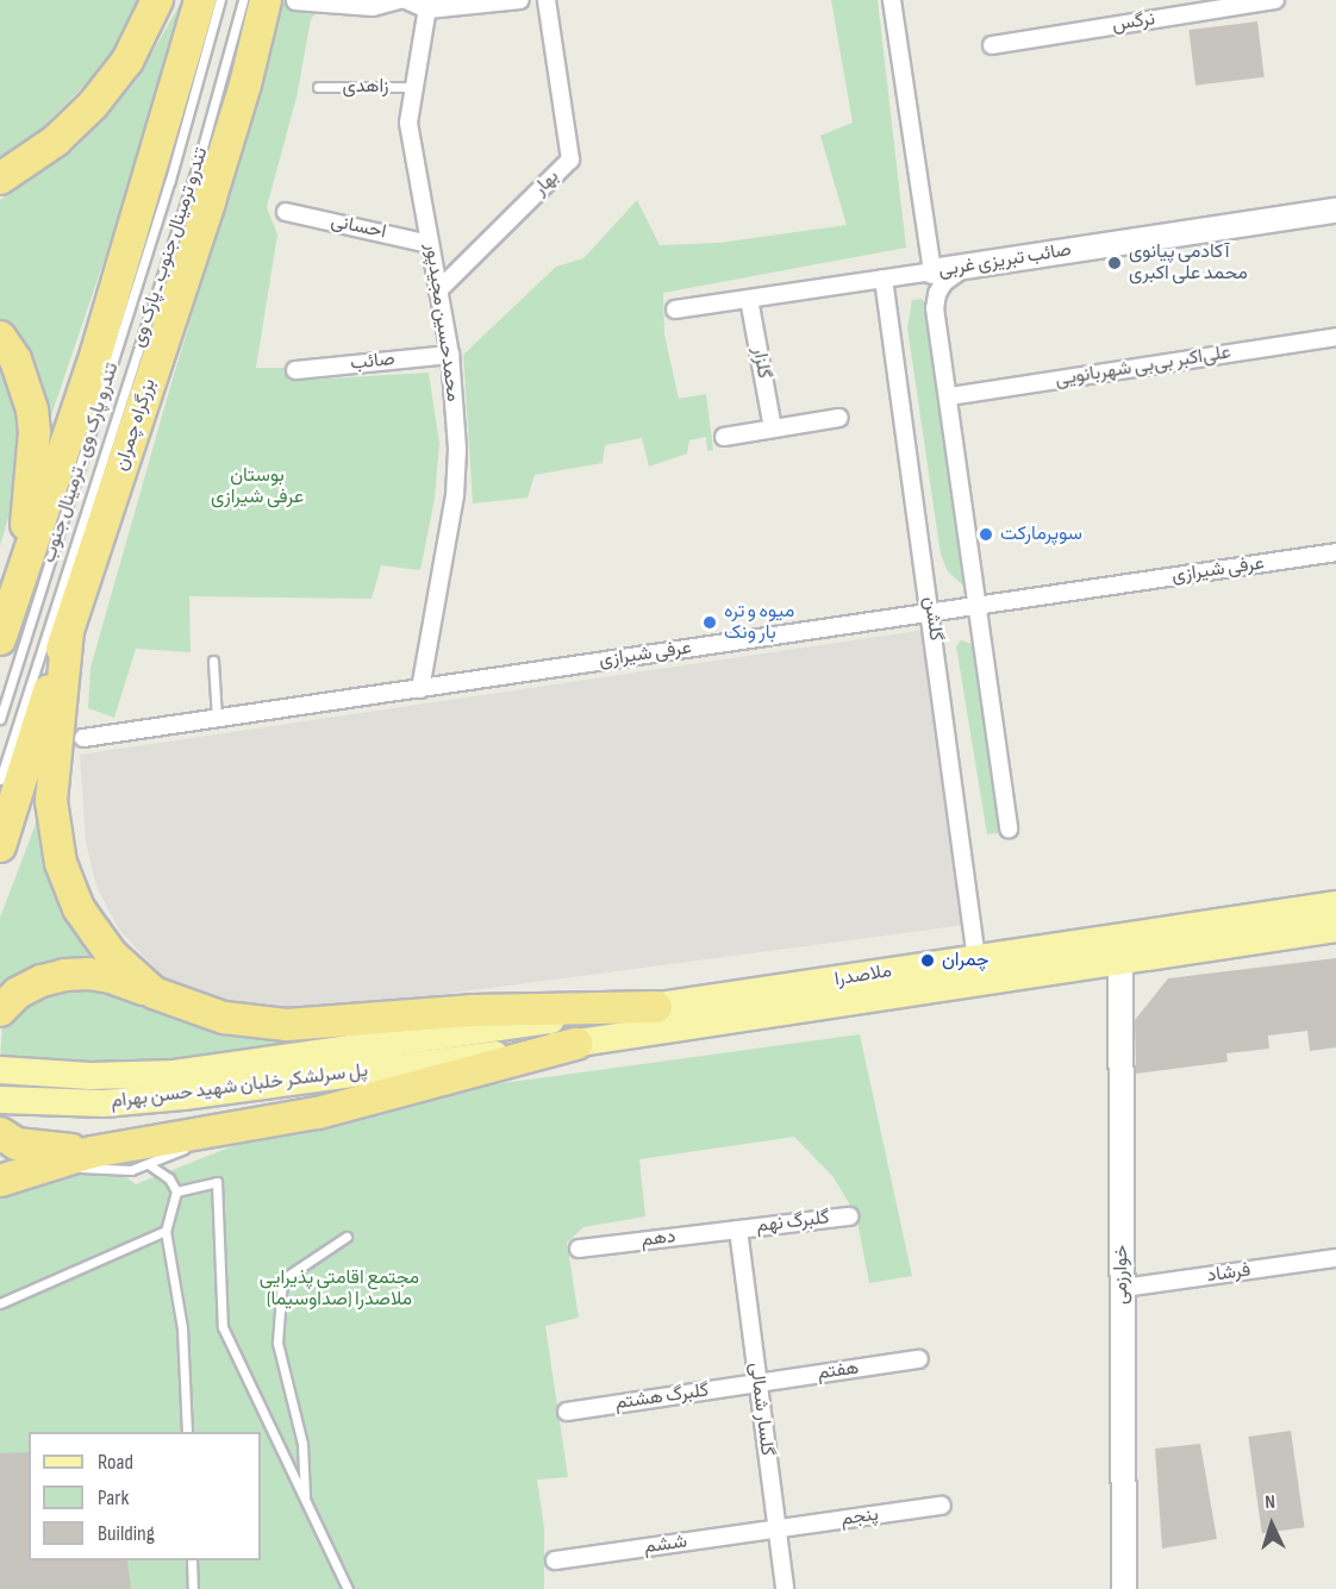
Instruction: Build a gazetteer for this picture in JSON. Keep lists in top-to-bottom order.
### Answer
{
  "streets": {
    "highway": ["بزرگراه چمران"],
    "main road": ["ملاصدرا", "پل سرلشکر خلبان شهید حسن بهرام"],
    "street": [
      "نرگس",
      "بهار",
      "احسانی",
      "صائب تبریزی غربی",
      "محمدحسین مجیدپور",
      "صائب",
      "گلزار",
      "علی‌اکبر بی‌بی شهربانویی",
      "عرفی شیرازی",
      "گلشن",
      "گلبرگ نهم",
      "دهم",
      "فرشاد",
      "خوارزمی",
      "هفتم",
      "گلبرگ هشتم",
      "گلسار شمالی",
      "پنجم",
      "ششم"
    ],
    "lane": ["زاهدی", "تندرو ترمینال جنوب ـ پارک وی", "تندرو پارک وی ـ ترمینال جنوب"]
  },
  "crossings": [
    ["زاهدی", "محمدحسین مجیدپور"],
    ["بهار", "محمدحسین مجیدپور"],
    ["احسانی", "محمدحسین مجیدپور"],
    ["صائب تبریزی غربی", "گلزار"],
    ["صائب تبریزی غربی", "گلشن"],
    ["محمدحسین مجیدپور", "صائب"],
    ["محمدحسین مجیدپور", "عرفی شیرازی"],
    ["عرفی شیرازی", "گلشن"],
    ["گلشن", "ملاصدرا"],
    ["ملاصدرا", "پل سرلشکر خلبان شهید حسن بهرام"],
    ["ملاصدرا", "خوارزمی"],
    ["گلبرگ نهم", "دهم"],
    ["گلبرگ نهم", "گلسار شمالی"],
    ["دهم", "گلسار شمالی"],
    ["فرشاد", "خوارزمی"],
    ["هفتم", "گلبرگ هشتم"],
    ["هفتم", "گلسار شمالی"],
    ["گلبرگ هشتم", "گلسار شمالی"],
    ["گلسار شمالی", "پنجم"],
    ["گلسار شمالی", "ششم"],
    ["پنجم", "ششم"]
  ],
  "parks": ["بوستان عرفی شیرازی", "مجتمع اقامتی پذیرایی ملاصدرا (صداوسیما)"],
  "places": [
    "آکادمی پیانوی محمد علی‌ اکبری",
    "سوپرمارکت",
    "میوه و تره بار ونک",
    "چمران"
  ],
  "legend": ["Road", "Park", "Building"],
  "north": "top"
}
